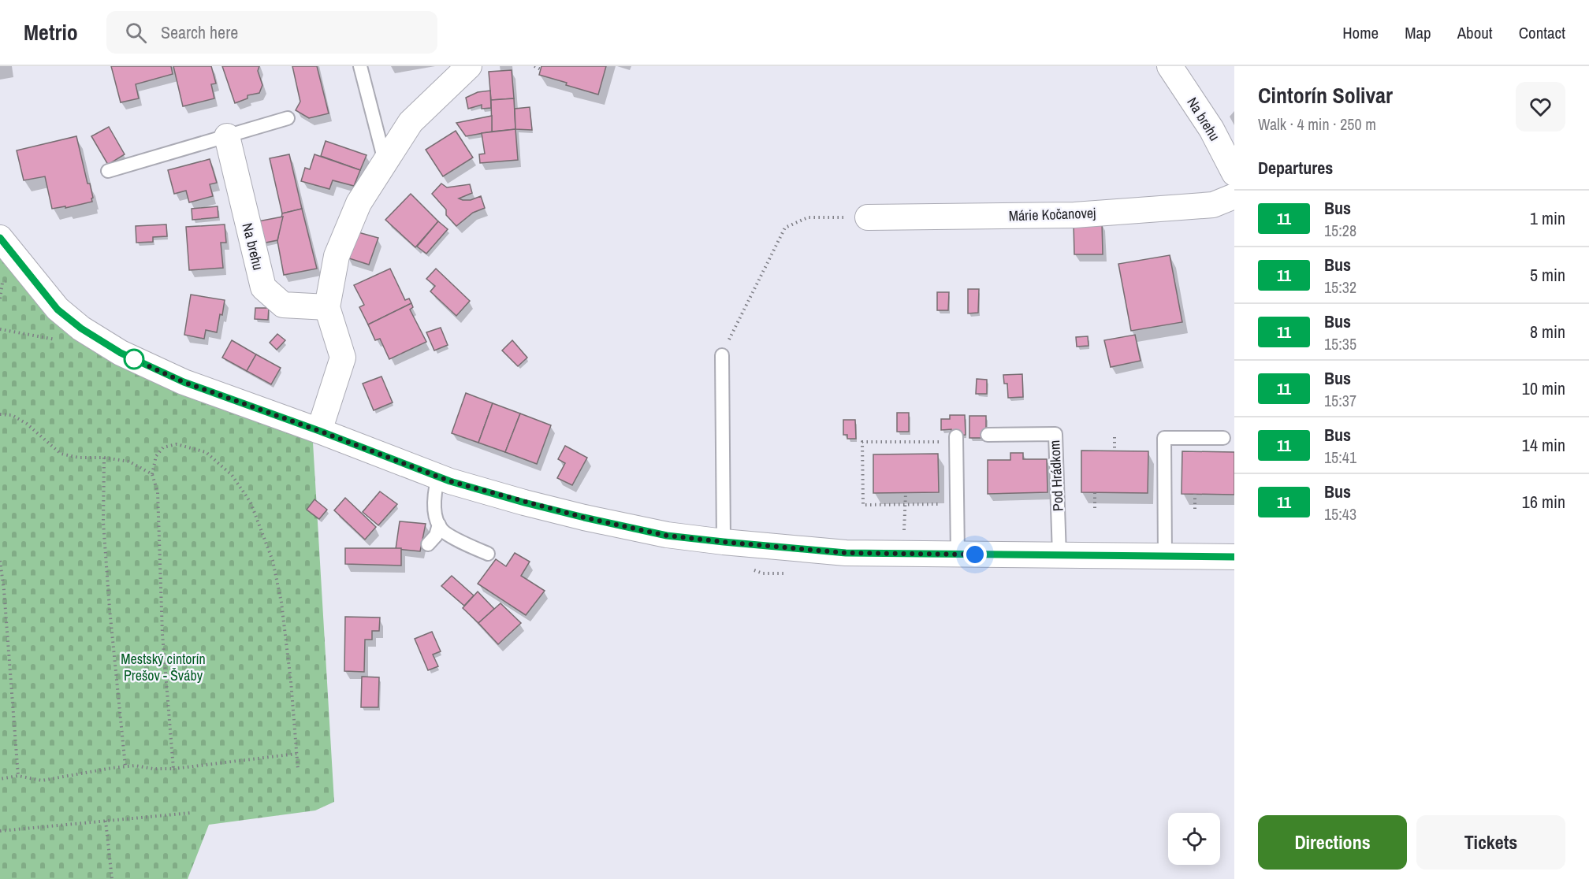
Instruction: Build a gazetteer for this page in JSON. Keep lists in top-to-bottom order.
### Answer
{
  "streets": {
    "street": ["Na brehu", "Márie Kočanovej"],
    "lane": ["Pod Hrádkom"]
  },
  "parks": ["Mestský cintorín Prešov - Šváby"],
  "lines": ["bus line 11"],
  "page": {
    "header": "Metrio",
    "search": "Search here",
    "nav": [
      "Home",
      "Map",
      "About",
      "Contact"
    ],
    "heading": [
      ["Cintorín Solivar", "Walk · 4 min · 250 m"],
      "Departures"
    ],
    "list": [
      {
        "mark": "11",
        "name": "Bus",
        "note": "15:28",
        "value": "1 min"
      },
      {
        "mark": "11",
        "name": "Bus",
        "note": "15:32",
        "value": "5 min"
      },
      {
        "mark": "11",
        "name": "Bus",
        "note": "15:35",
        "value": "8 min"
      },
      {
        "mark": "11",
        "name": "Bus",
        "note": "15:37",
        "value": "10 min"
      },
      {
        "mark": "11",
        "name": "Bus",
        "note": "15:41",
        "value": "14 min"
      },
      {
        "mark": "11",
        "name": "Bus",
        "note": "15:43",
        "value": "16 min"
      }
    ],
    "buttons": ["Directions", "Tickets"]
  }
}
